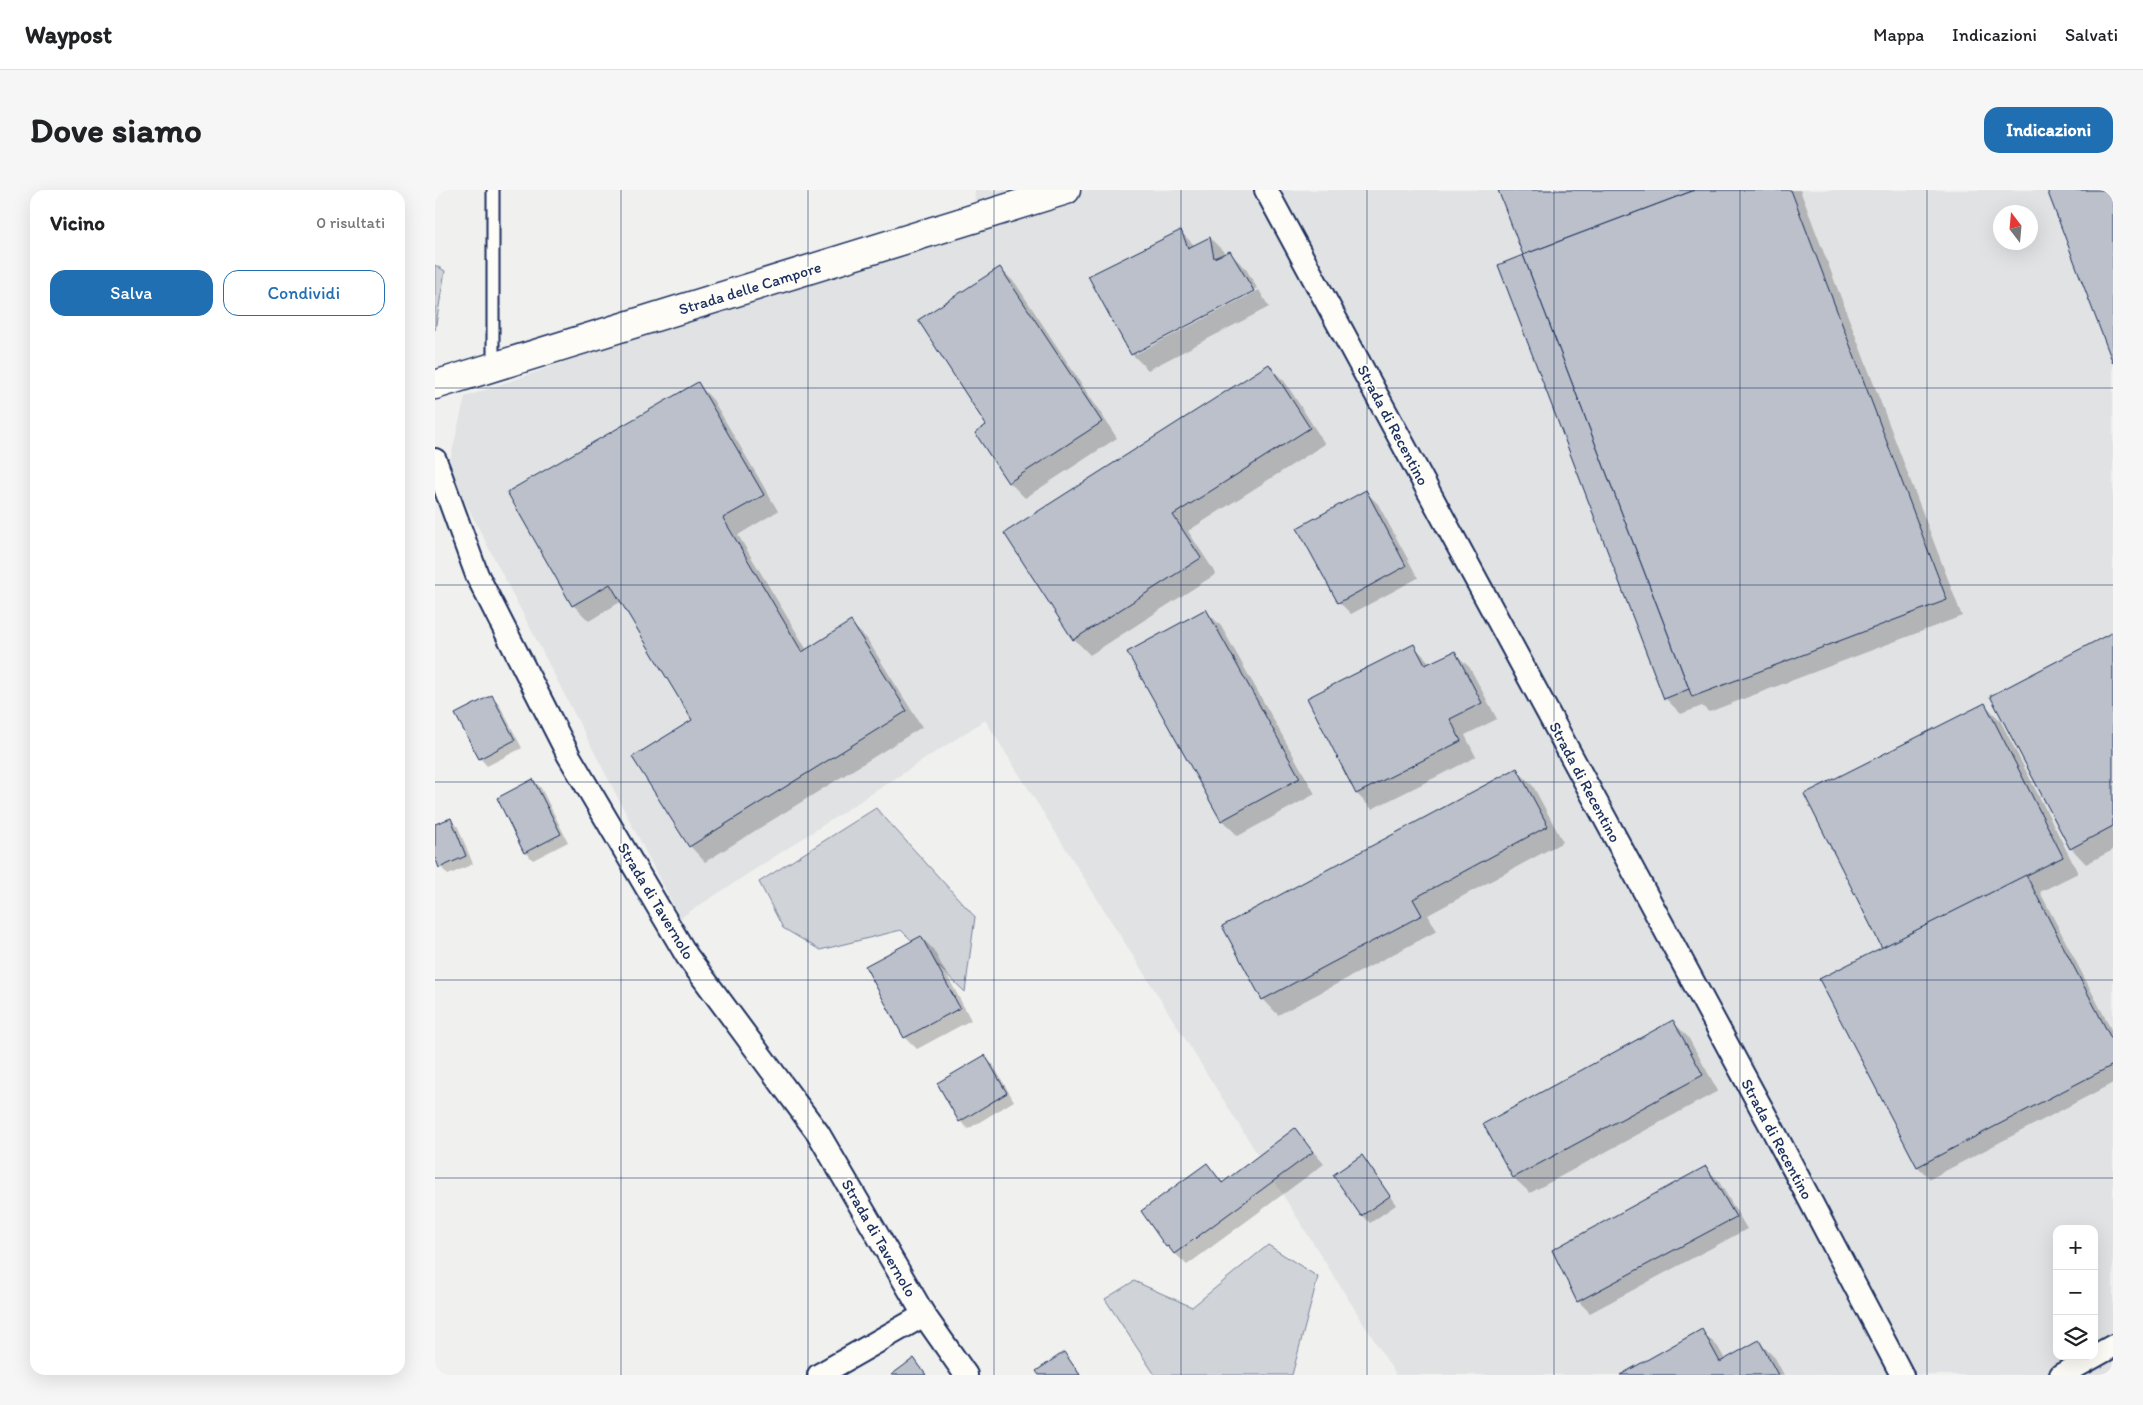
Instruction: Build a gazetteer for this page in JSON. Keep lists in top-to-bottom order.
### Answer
{
  "streets": {
    "street": ["Strada delle Campore", "Strada di Recentino", "Strada di Tavernolo"]
  },
  "north": "top",
  "page": {
    "header": "Waypost",
    "nav": ["Mappa", "Indicazioni", "Salvati"],
    "buttons": [
      "Indicazioni",
      ["Salva", "Condividi"]
    ],
    "title": "Dove siamo",
    "heading": ["Vicino", "0 risultati"],
    "map_buttons": ["+", "−"]
  }
}
